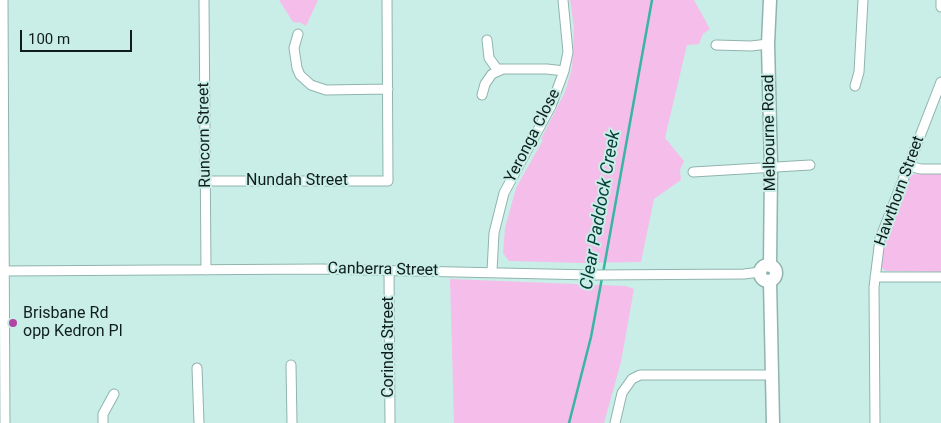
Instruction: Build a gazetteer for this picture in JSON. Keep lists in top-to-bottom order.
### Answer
{
  "streets": {
    "street": [
      "Melbourne Road",
      "Runcorn Street",
      "Yeronga Close",
      "Nundah Street",
      "Hawthorn Street",
      "Canberra Street",
      "Corinda Street"
    ]
  },
  "crossings": [
    ["Melbourne Road", "Canberra Street"],
    ["Runcorn Street", "Nundah Street"],
    ["Runcorn Street", "Canberra Street"],
    ["Yeronga Close", "Canberra Street"],
    ["Canberra Street", "Corinda Street"]
  ],
  "water": ["Clear Paddock Creek"],
  "places": ["Brisbane Rd opp Kedron Pl"],
  "scale_bar": "100 m"
}
